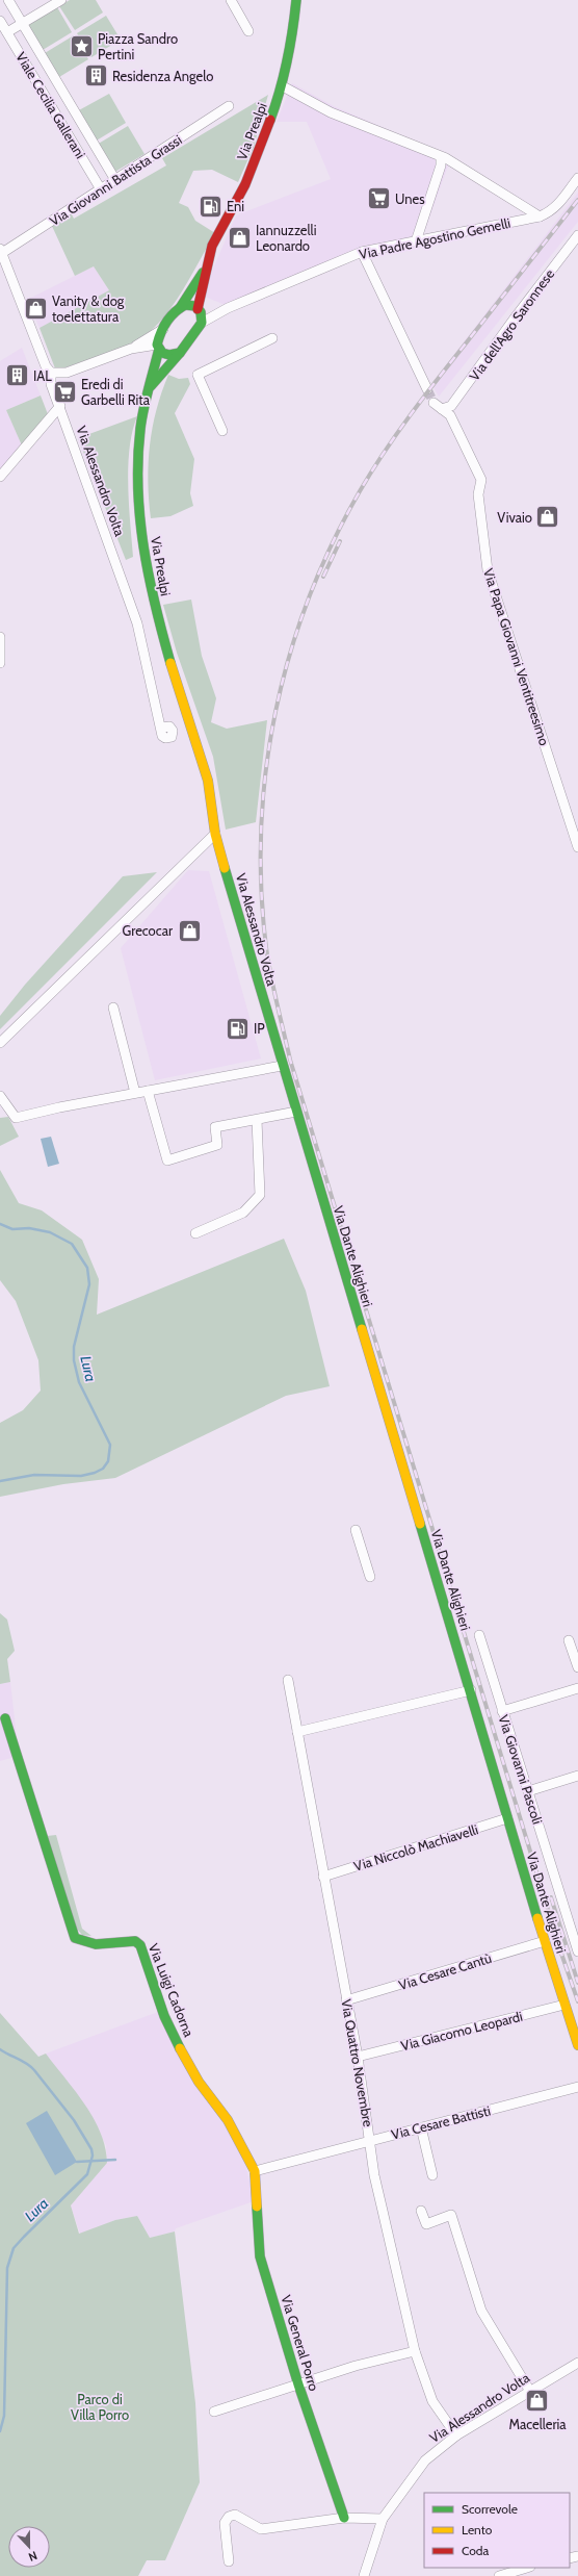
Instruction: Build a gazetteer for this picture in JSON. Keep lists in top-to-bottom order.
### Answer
{
  "streets": {
    "street": [
      "Viale Cecilia Gallerani",
      "Via Prealpi",
      "Via Giovanni Battista Grassi",
      "Via Padre Agostino Gemelli",
      "Via dell'Agro Saronnese",
      "Via Alessandro Volta",
      "Via Papa Giovanni Ventitreesimo",
      "Via Dante Alighieri",
      "Via Giovanni Pascoli",
      "Via Niccolò Machiavelli",
      "Via Cesare Cantù",
      "Via Luigi Cadorna",
      "Via Giacomo Leopardi",
      "Via Quattro Novembre",
      "Via Cesare Battisti",
      "Via General Porro"
    ]
  },
  "crossings": [
    ["Viale Cecilia Gallerani", "Via Giovanni Battista Grassi"],
    ["Via Prealpi", "Via Padre Agostino Gemelli"],
    ["Via Prealpi", "Via Alessandro Volta"],
    ["Via Giovanni Battista Grassi", "Via Alessandro Volta"],
    ["Via dell'Agro Saronnese", "Via Papa Giovanni Ventitreesimo"],
    ["Via Alessandro Volta", "Via Dante Alighieri"],
    ["Via Alessandro Volta", "Via Quattro Novembre"],
    ["Via Dante Alighieri", "Via Niccolò Machiavelli"],
    ["Via Dante Alighieri", "Via Cesare Cantù"],
    ["Via Dante Alighieri", "Via Giacomo Leopardi"],
    ["Via Niccolò Machiavelli", "Via Quattro Novembre"],
    ["Via Cesare Cantù", "Via Quattro Novembre"],
    ["Via Luigi Cadorna", "Via Cesare Battisti"],
    ["Via Luigi Cadorna", "Via General Porro"],
    ["Via Giacomo Leopardi", "Via Quattro Novembre"],
    ["Via Quattro Novembre", "Via Cesare Battisti"],
    ["Via Cesare Battisti", "Via General Porro"]
  ],
  "water": ["Lura"],
  "parks": ["Parco di Villa Porro"],
  "places": {
    "place": ["Piazza Sandro Pertini"],
    "building": ["Residenza Angelo", "IAL"],
    "supermarket": ["Unes", "Eredi di Garbelli Rita"],
    "fuel station": ["Eni", "IP"],
    "shop": [
      "Iannuzzelli Leonardo",
      "Vanity & dog toelettatura",
      "Vivaio",
      "Grecocar",
      "Macelleria"
    ]
  },
  "legend": ["Scorrevole", "Lento", "Coda"],
  "north": "bottom"
}
